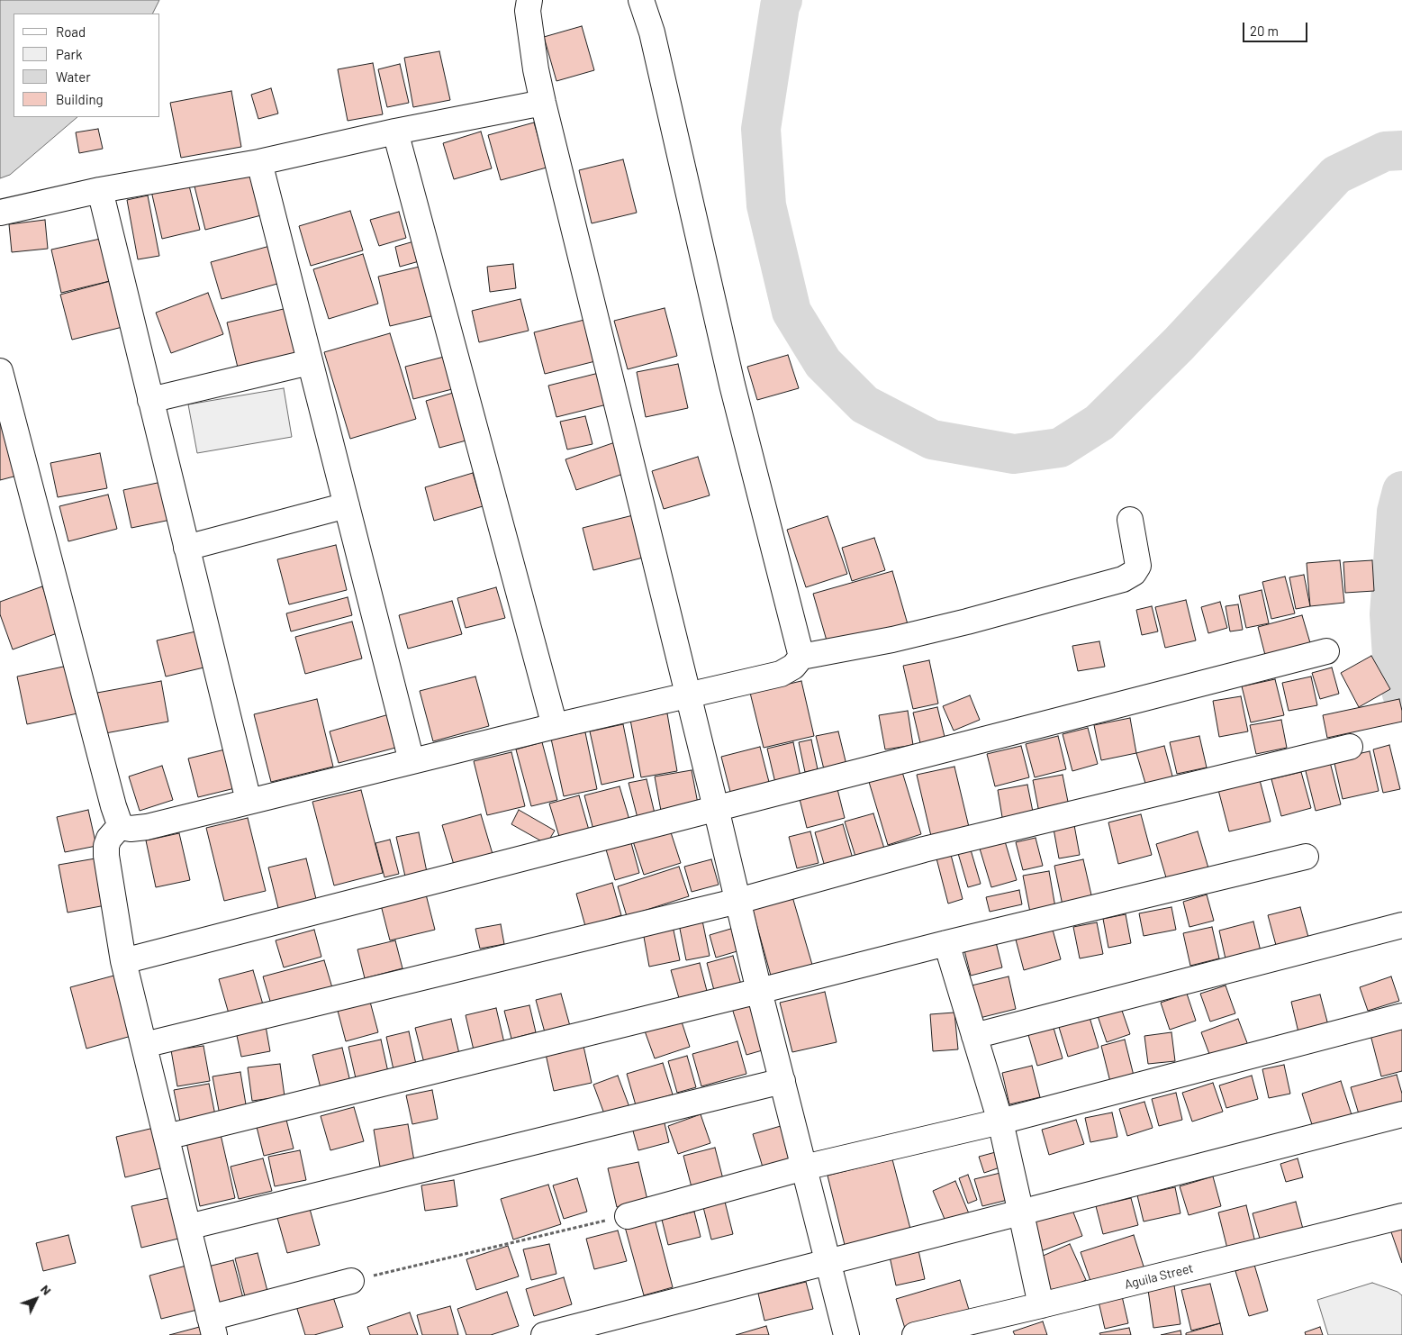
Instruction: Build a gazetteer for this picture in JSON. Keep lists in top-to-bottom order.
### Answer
{
  "streets": {
    "street": ["Aguila Street"]
  },
  "legend": [
    "Road",
    "Park",
    "Water",
    "Building"
  ],
  "scale_bar": "20 m",
  "north": "top right"
}
